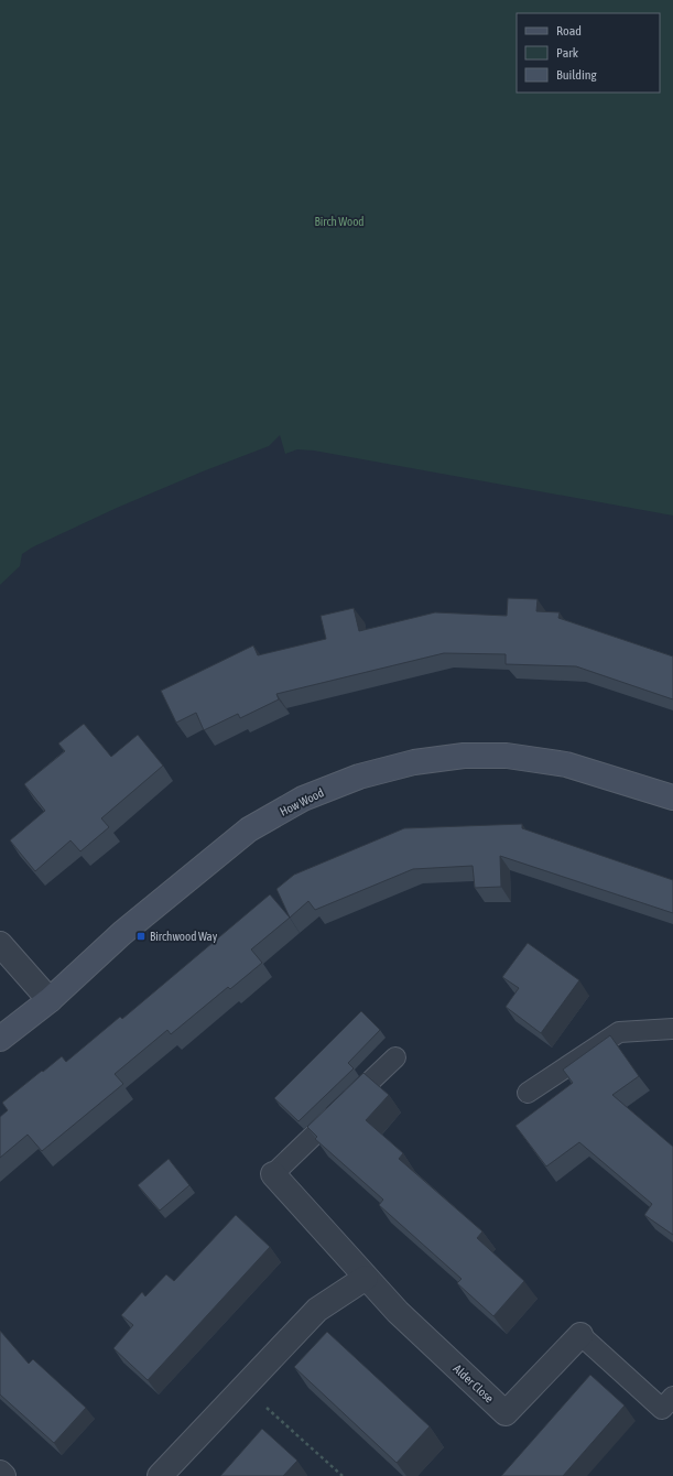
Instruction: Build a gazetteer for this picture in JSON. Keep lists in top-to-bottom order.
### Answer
{
  "streets": {
    "street": ["How Wood", "Alder Close"]
  },
  "parks": ["Birch Wood"],
  "places": {
    "transit": ["Birchwood Way"]
  },
  "legend": ["Road", "Park", "Building"]
}
